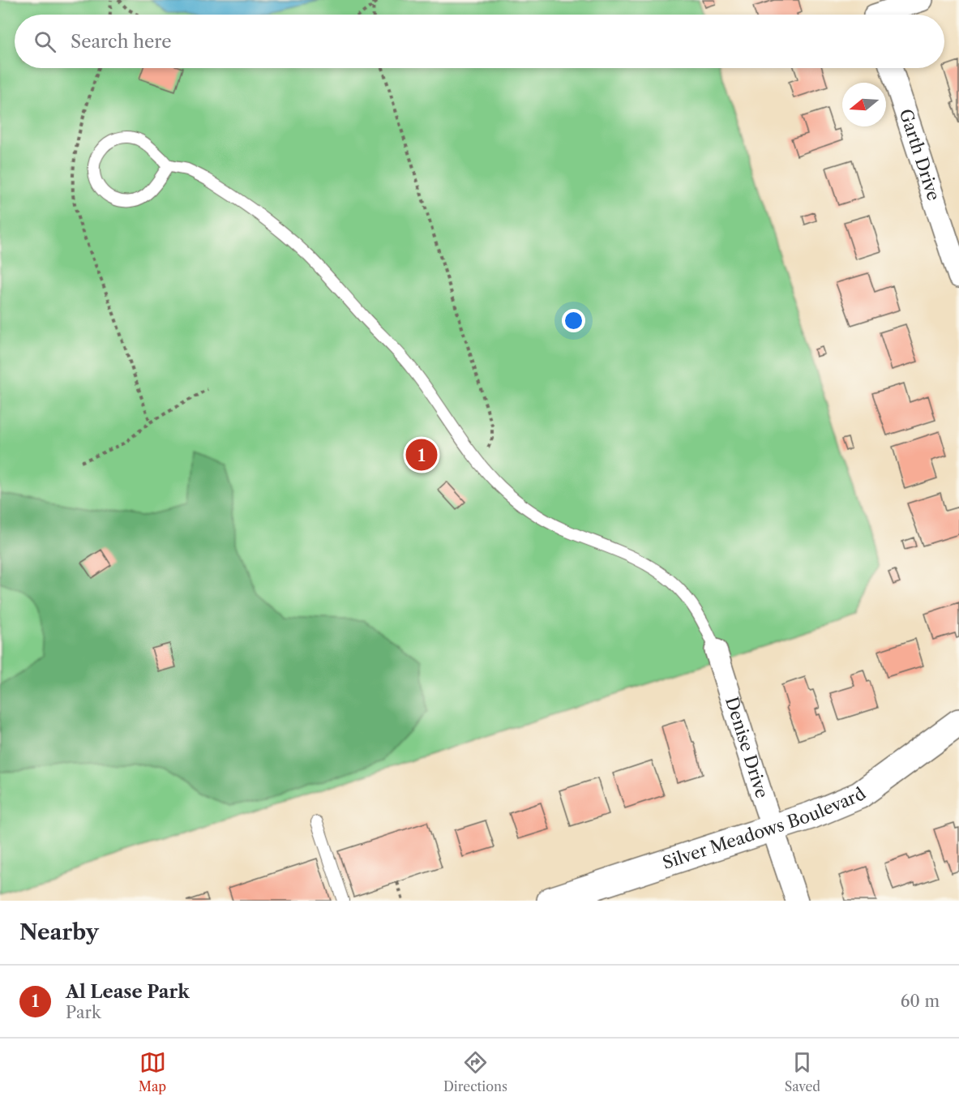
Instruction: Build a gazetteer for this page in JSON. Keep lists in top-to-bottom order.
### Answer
{
  "streets": {
    "street": ["Garth Drive", "Denise Drive", "Silver Meadows Boulevard"]
  },
  "crossings": [
    ["Denise Drive", "Silver Meadows Boulevard"]
  ],
  "north": "left",
  "page": {
    "search": "Search here",
    "pins": "1",
    "heading": "Nearby",
    "list": [
      {
        "mark": "1",
        "name": "Al Lease Park",
        "note": "Park",
        "value": "60 m"
      }
    ],
    "nav": ["Map", "Directions", "Saved"]
  }
}
